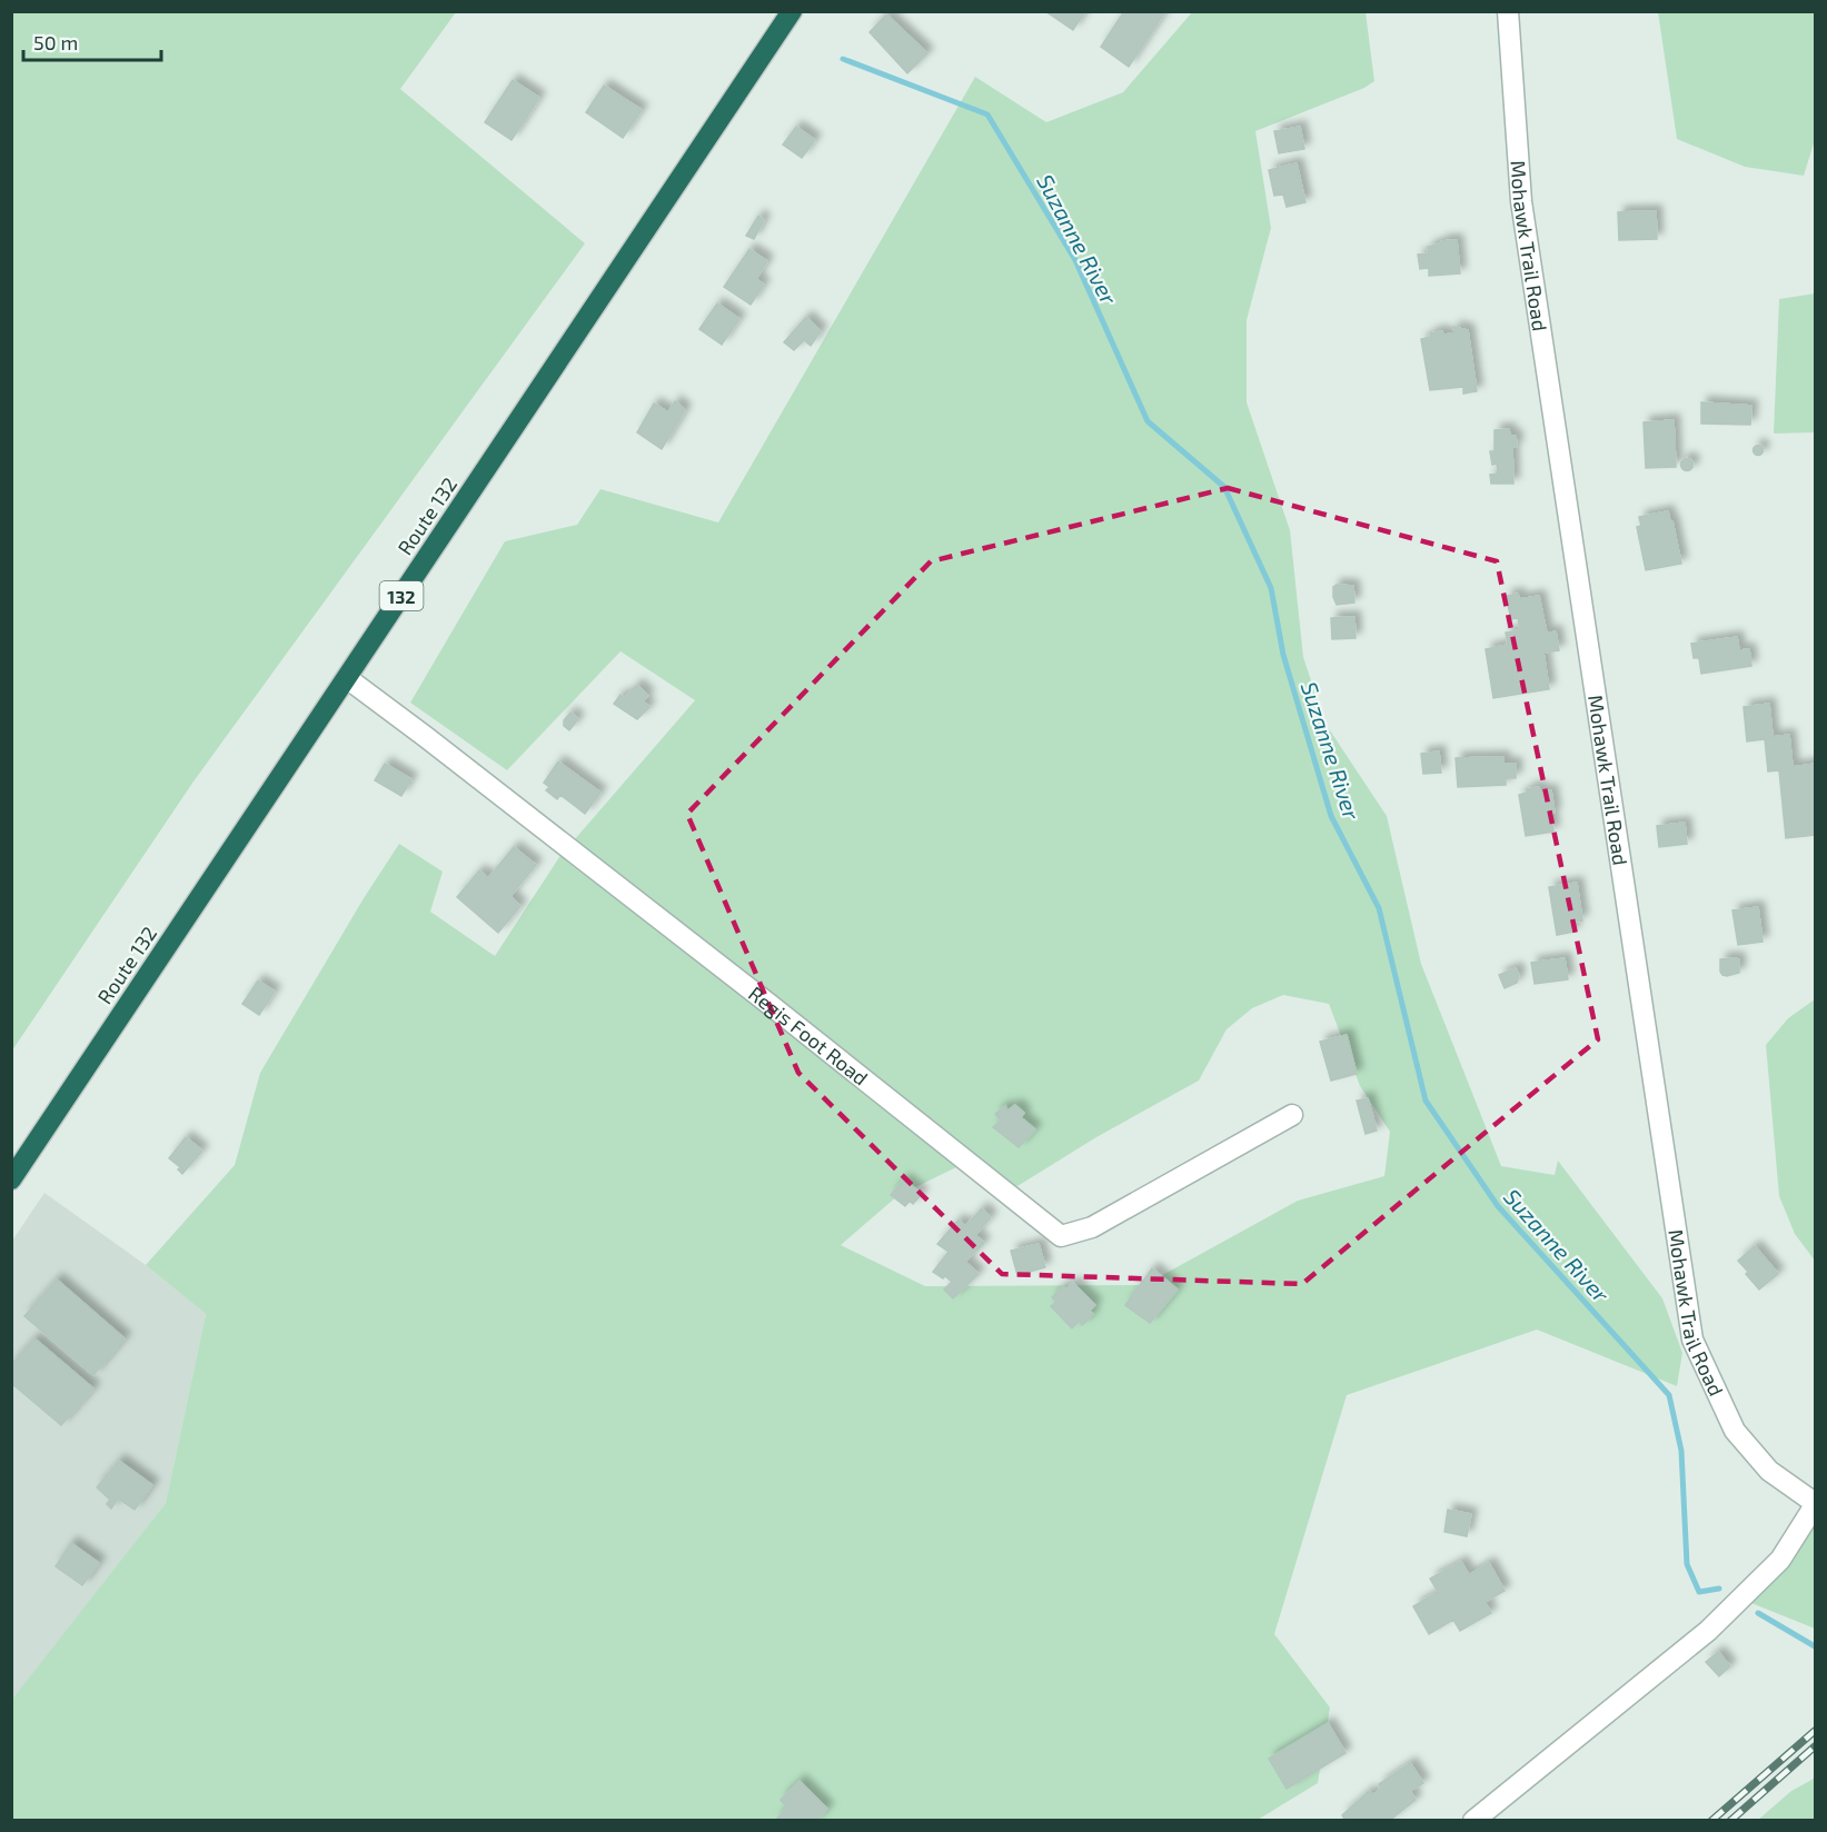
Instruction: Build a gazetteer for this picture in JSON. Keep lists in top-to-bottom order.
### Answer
{
  "streets": {
    "highway": ["Route 132", "132"],
    "street": ["Mohawk Trail Road", "Regis Foot Road"]
  },
  "crossings": [
    ["Route 132", "Regis Foot Road"]
  ],
  "water": ["Suzanne River"],
  "scale_bar": "50 m"
}
